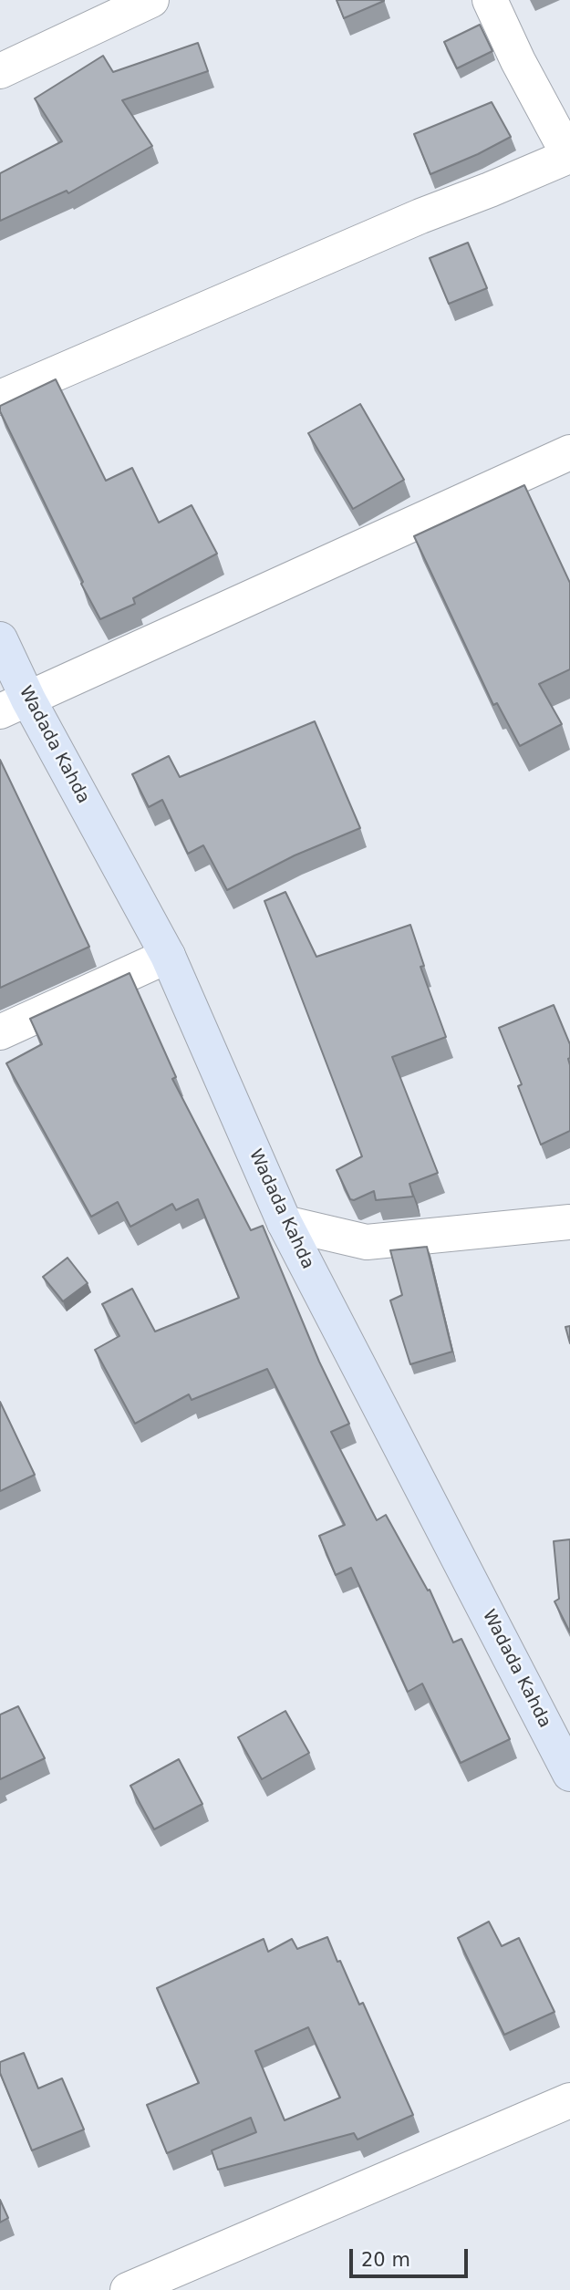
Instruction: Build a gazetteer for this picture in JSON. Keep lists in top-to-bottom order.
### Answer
{
  "streets": {
    "main road": ["Wadada Kahda"]
  },
  "scale_bar": "20 m"
}
